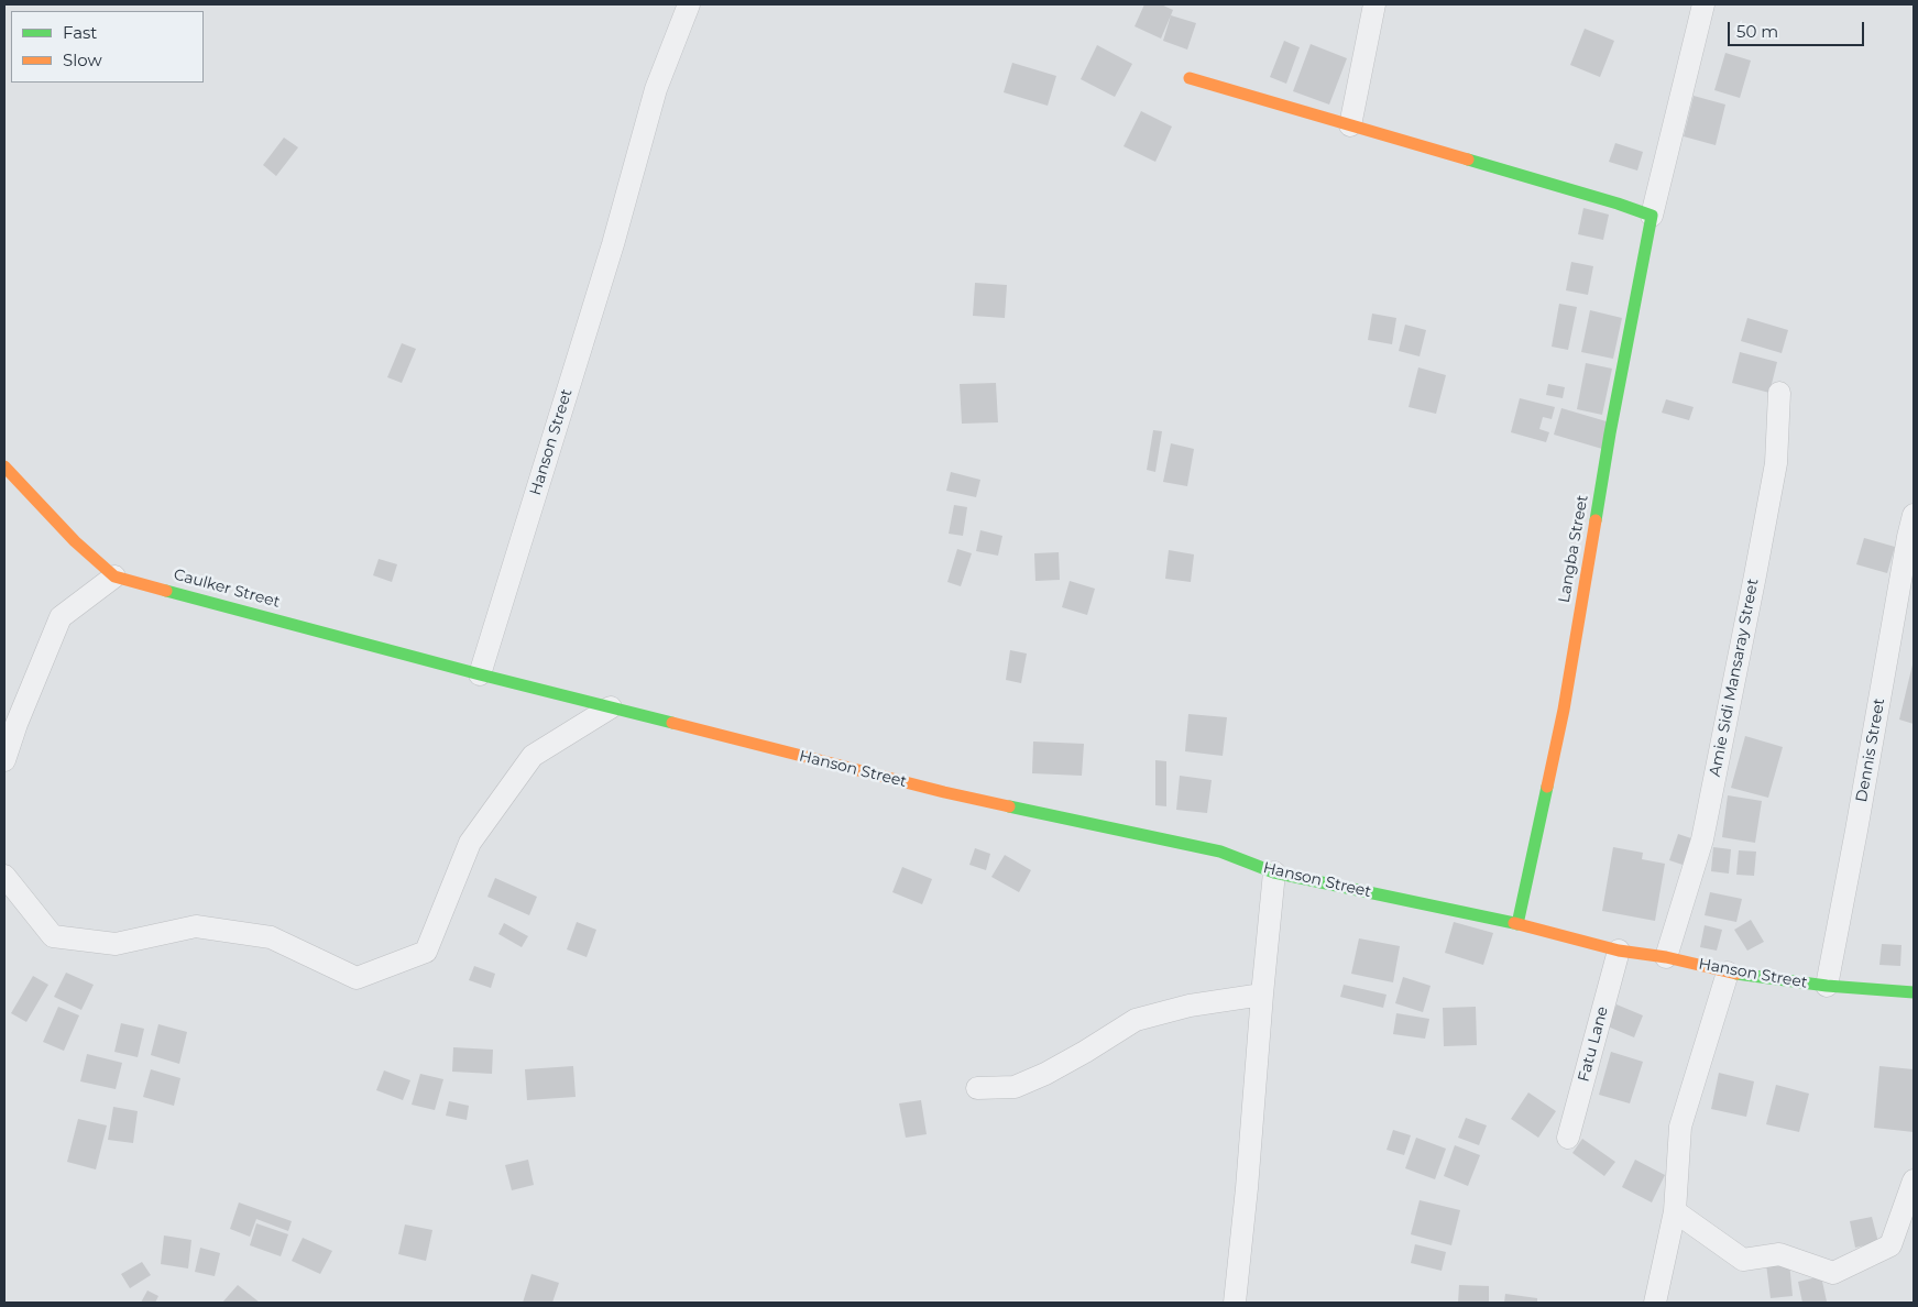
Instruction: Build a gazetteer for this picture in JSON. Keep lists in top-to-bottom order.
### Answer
{
  "streets": {
    "street": [
      "Hanson Street",
      "Langba Street",
      "Caulker Street",
      "Amie Sidi Mansaray Street",
      "Dennis Street",
      "Fatu Lane"
    ]
  },
  "crossings": [
    ["Hanson Street", "Langba Street"],
    ["Hanson Street", "Caulker Street"],
    ["Hanson Street", "Amie Sidi Mansaray Street"],
    ["Hanson Street", "Dennis Street"],
    ["Hanson Street", "Fatu Lane"]
  ],
  "legend": ["Fast", "Slow"],
  "scale_bar": "50 m"
}
